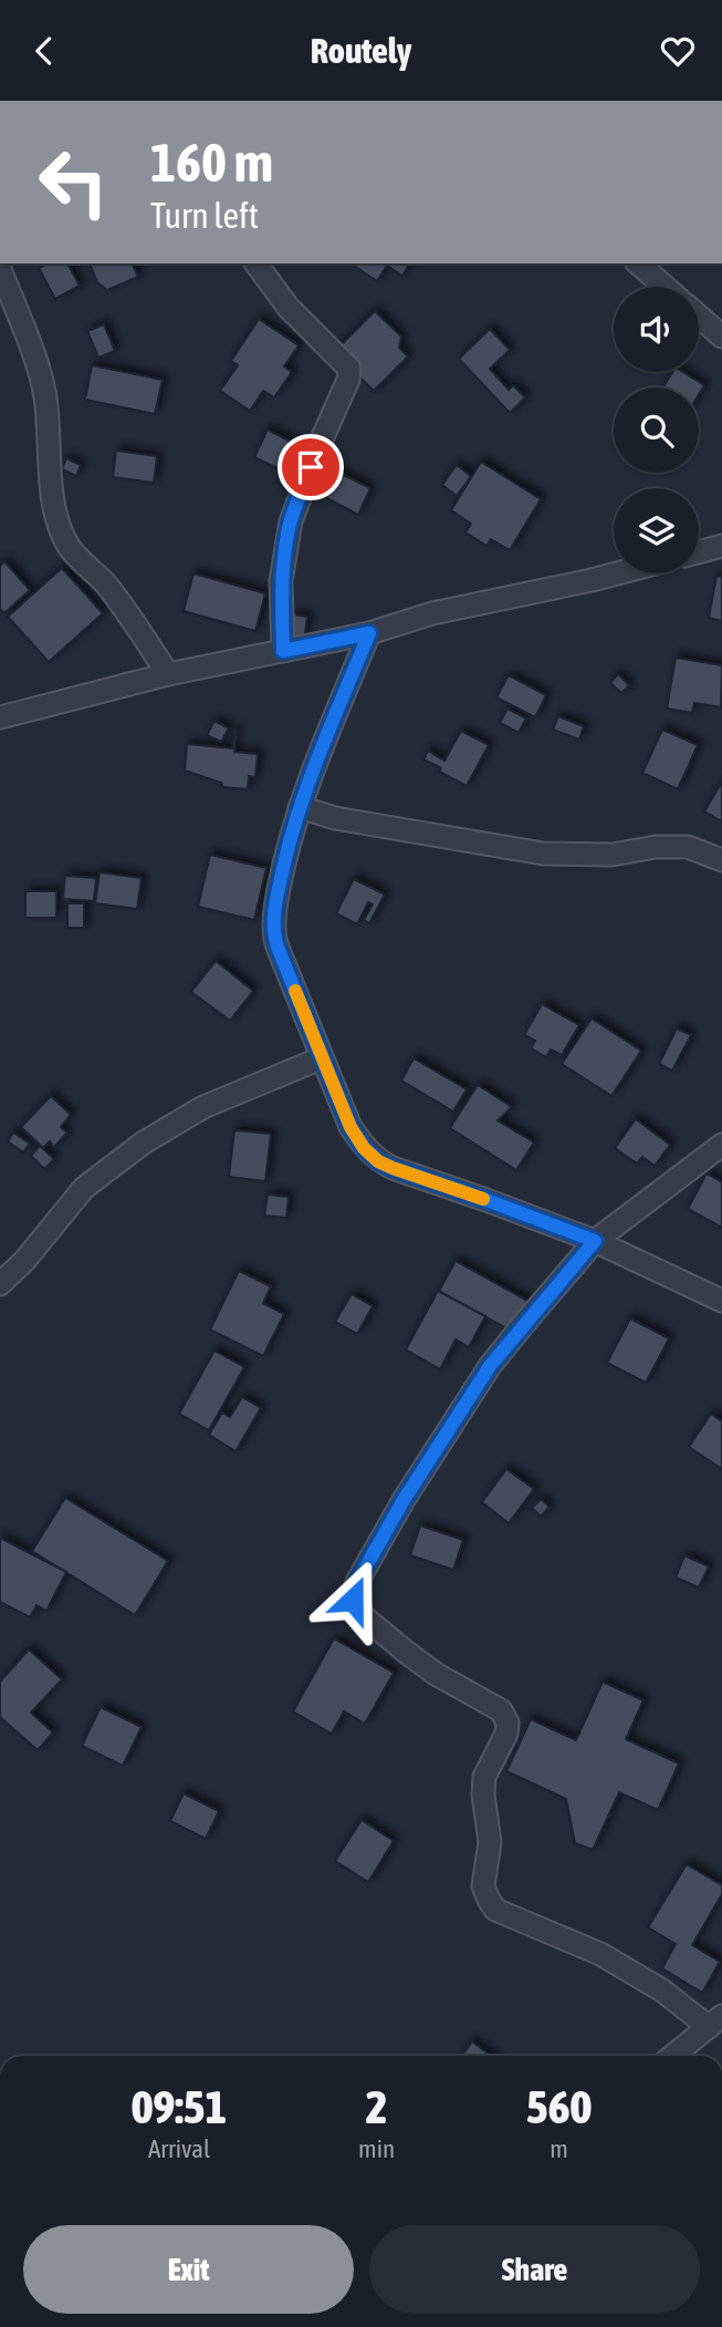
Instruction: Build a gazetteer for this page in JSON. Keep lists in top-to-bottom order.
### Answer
{
  "page": {
    "header": "Routely",
    "turn": ["160 m", "Turn left"],
    "eta": [
      "09:51",
      "Arrival",
      "2",
      "min",
      "560",
      "m"
    ],
    "buttons": ["Exit", "Share"]
  }
}
